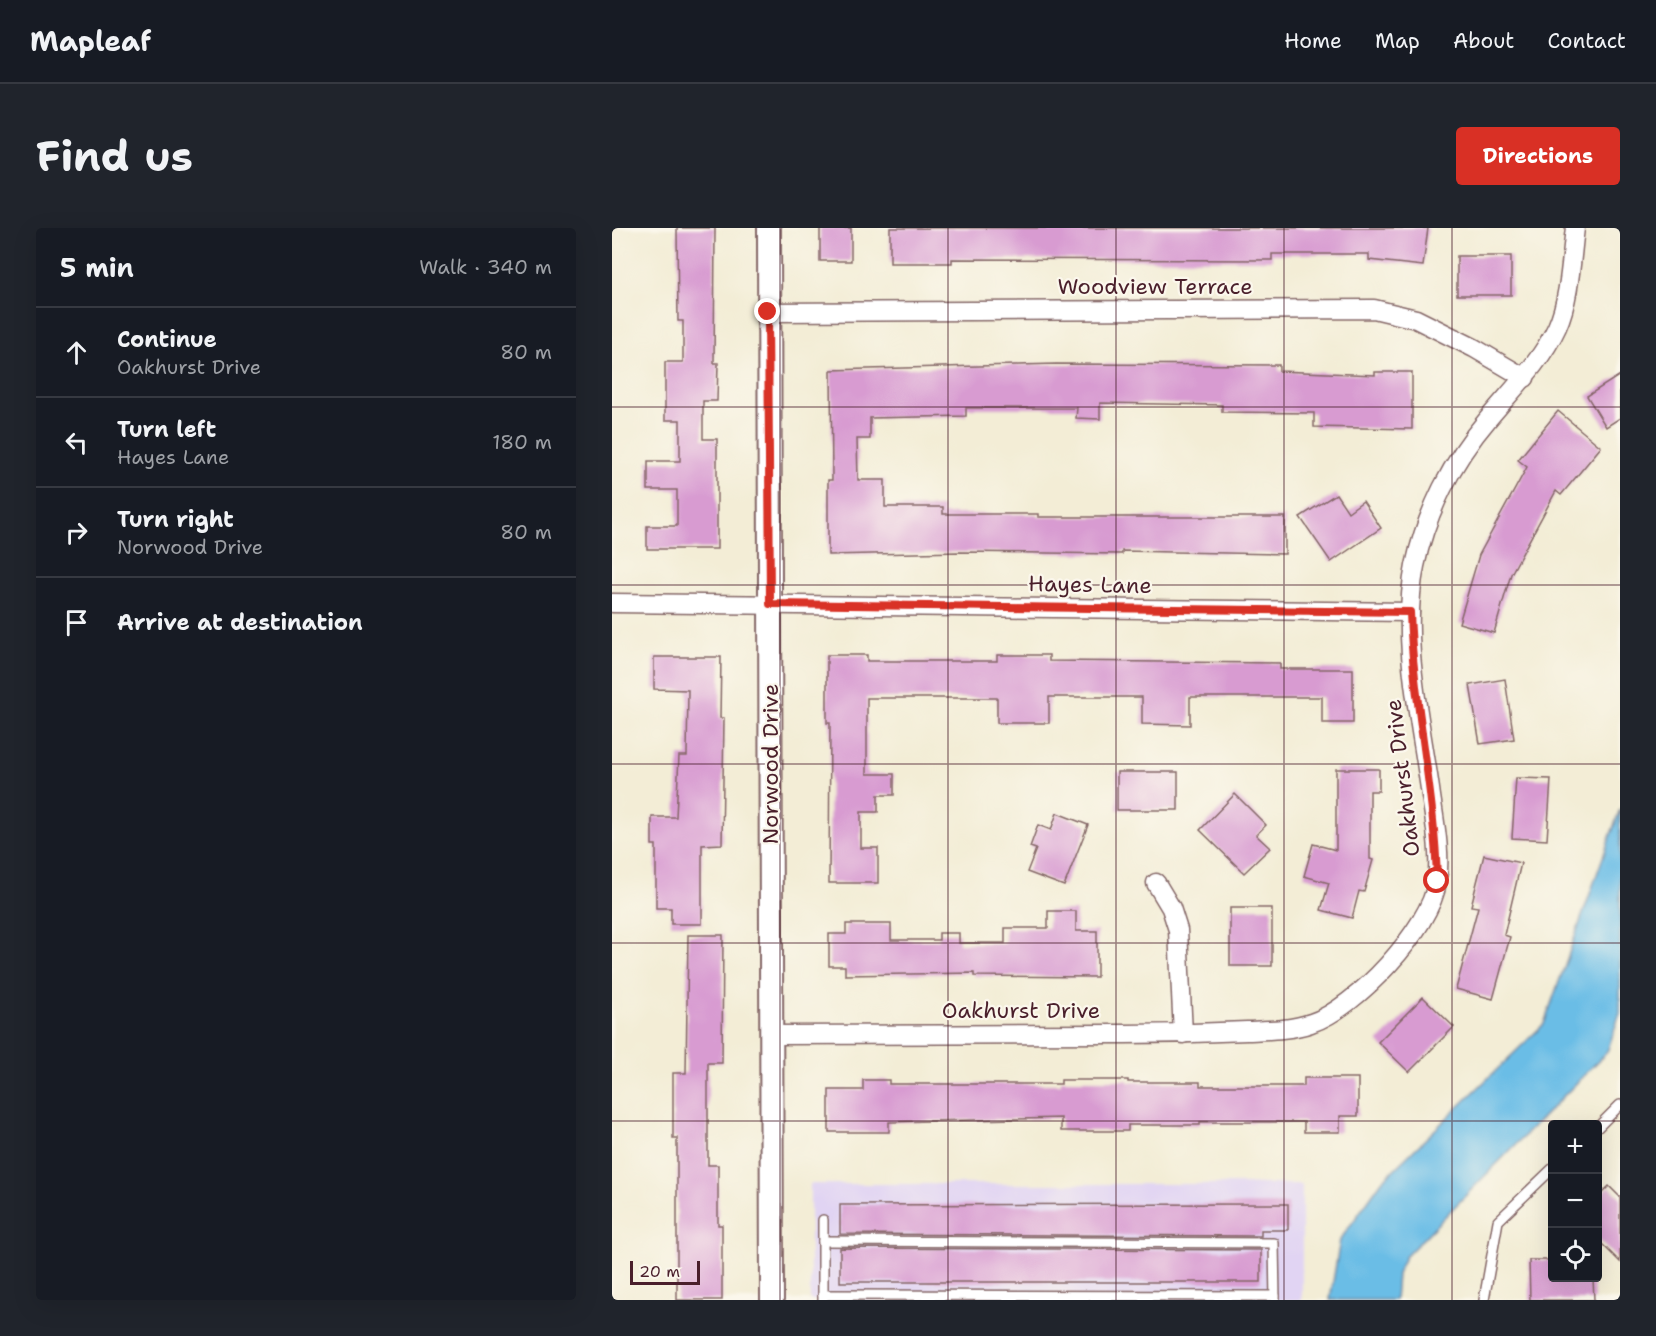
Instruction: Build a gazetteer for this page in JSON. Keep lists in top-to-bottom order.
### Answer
{
  "streets": {
    "street": [
      "Woodview Terrace",
      "Hayes Lane",
      "Norwood Drive",
      "Oakhurst Drive"
    ]
  },
  "crossings": [
    ["Woodview Terrace", "Norwood Drive"],
    ["Woodview Terrace", "Oakhurst Drive"],
    ["Hayes Lane", "Norwood Drive"],
    ["Hayes Lane", "Oakhurst Drive"],
    ["Norwood Drive", "Oakhurst Drive"]
  ],
  "scale_bar": "20 m",
  "page": {
    "header": "Mapleaf",
    "nav": [
      "Home",
      "Map",
      "About",
      "Contact"
    ],
    "buttons": "Directions",
    "title": "Find us",
    "heading": ["5 min", "Walk · 340 m"],
    "list": [
      ["Continue", "Oakhurst Drive", "80 m"],
      ["Turn left", "Hayes Lane", "180 m"],
      ["Turn right", "Norwood Drive", "80 m"],
      "Arrive at destination"
    ],
    "map_buttons": ["+", "−"],
    "scale": "20 m"
  }
}
